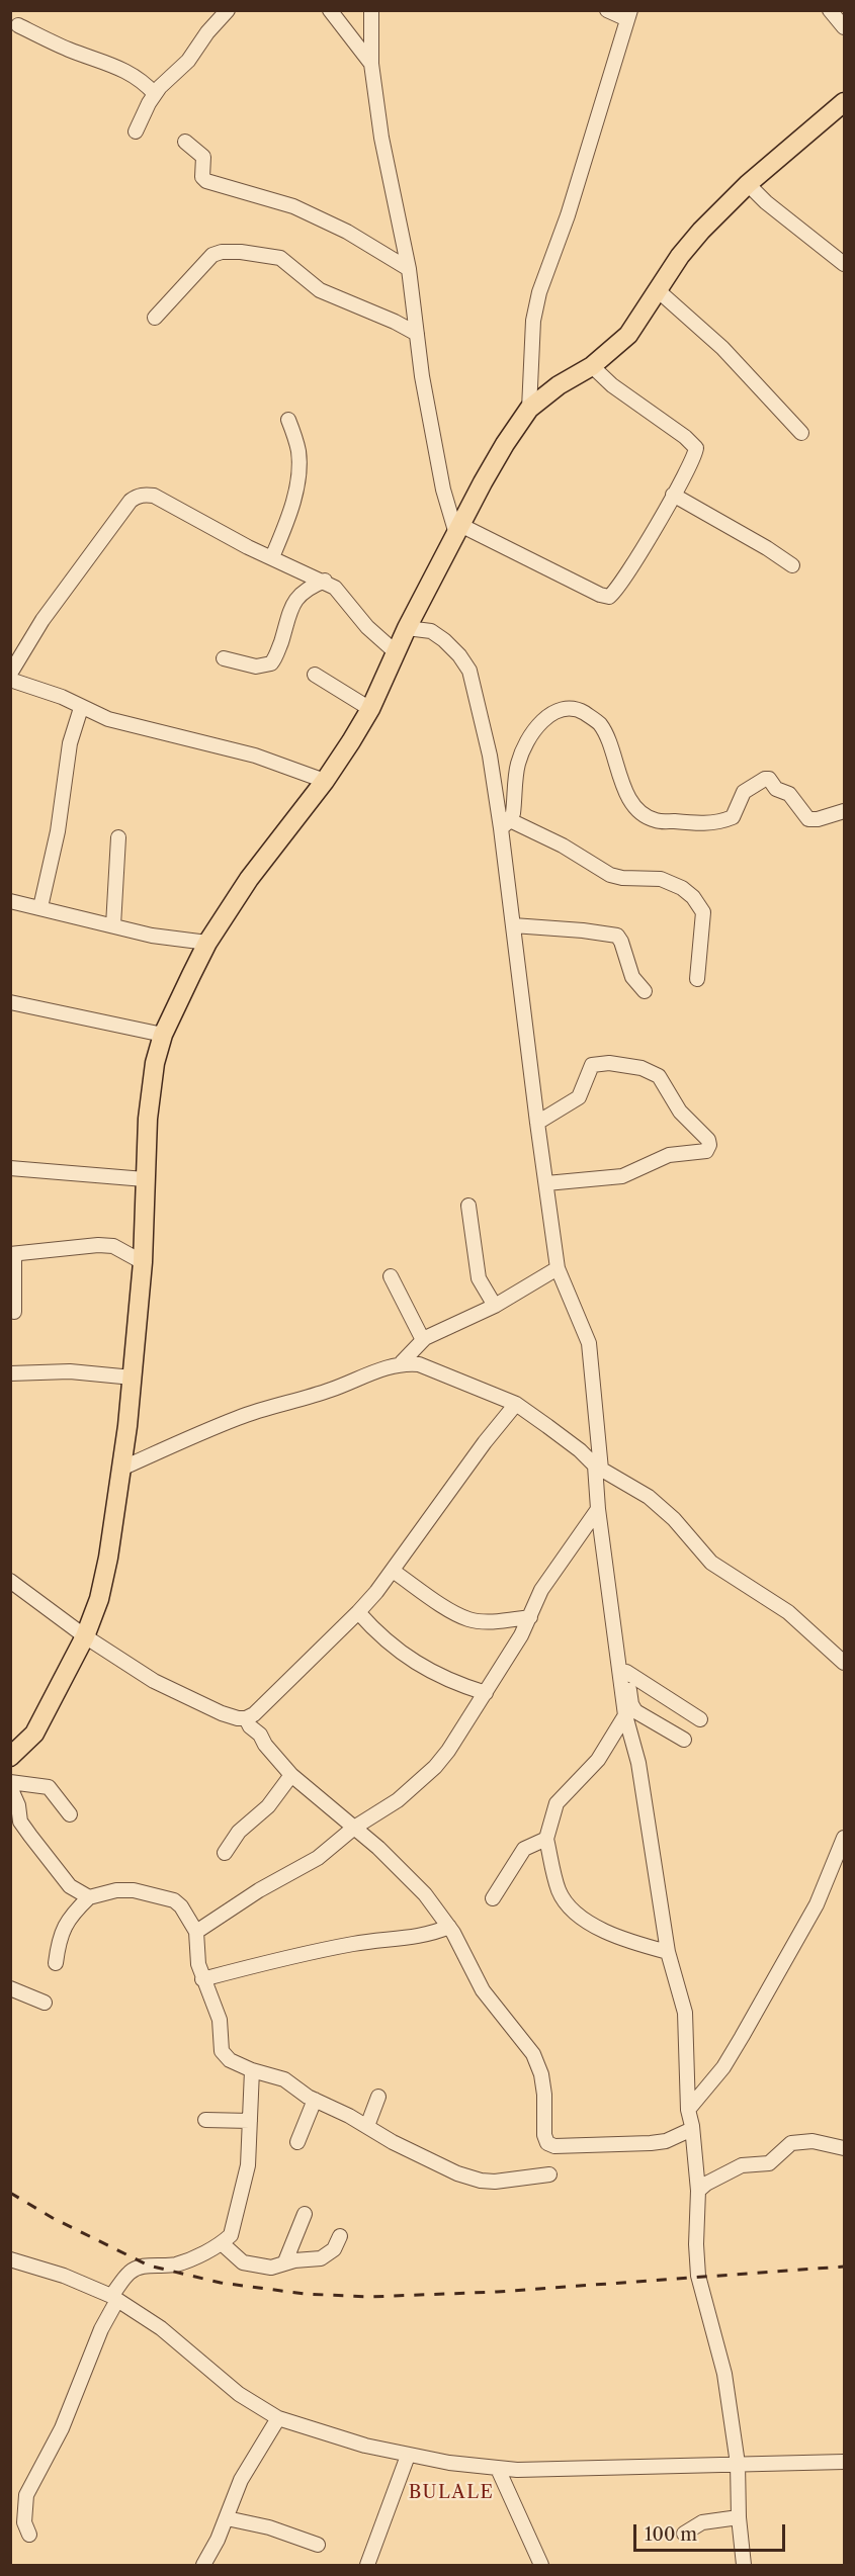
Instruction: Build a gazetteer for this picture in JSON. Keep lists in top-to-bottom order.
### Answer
{
  "districts": ["BULALE"],
  "scale_bar": "100 m"
}
